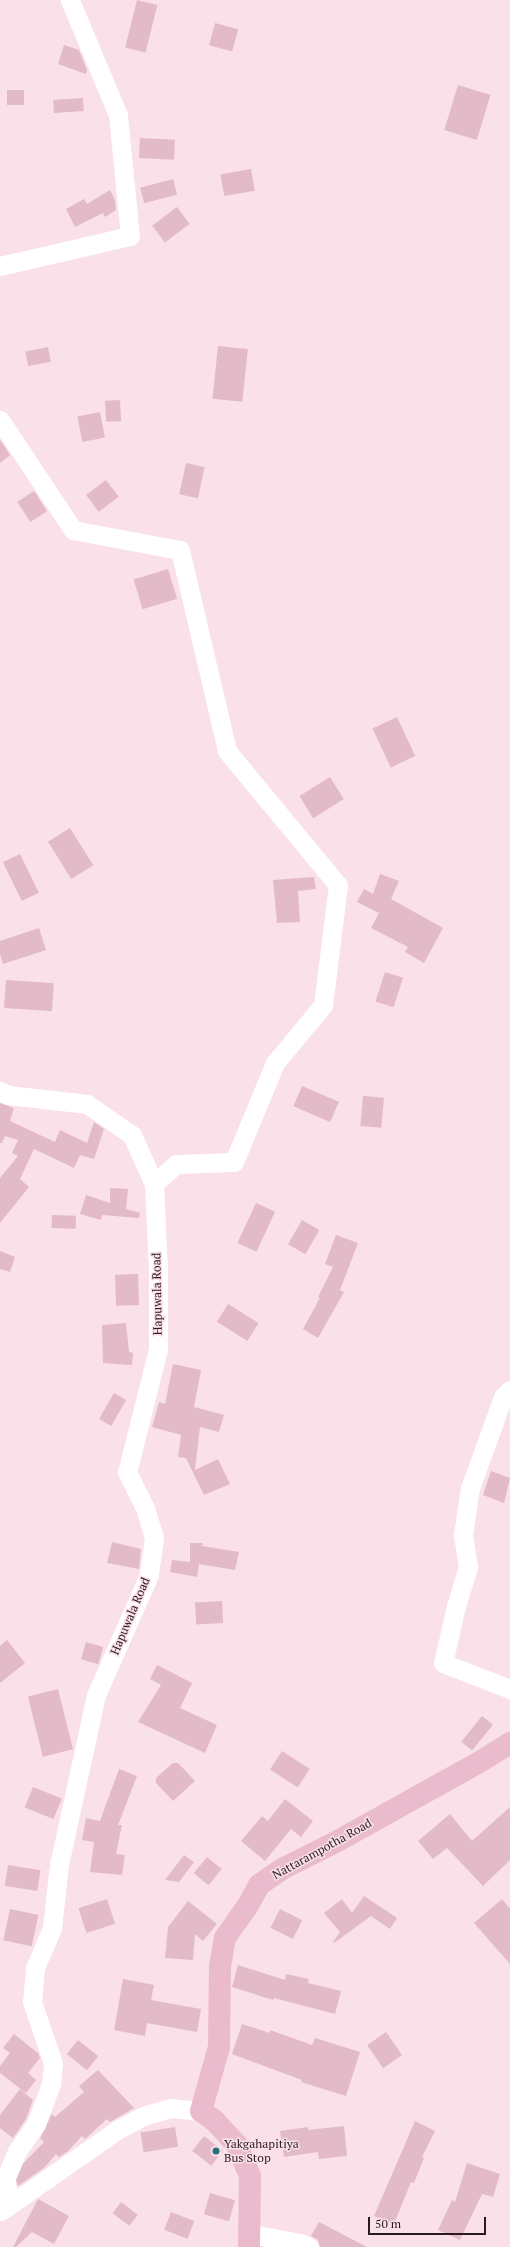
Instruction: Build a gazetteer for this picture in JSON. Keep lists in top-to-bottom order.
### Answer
{
  "streets": {
    "main road": ["Nattarampotha Road"],
    "street": ["Hapuwala Road"]
  },
  "places": ["Yakgahapitiya Bus Stop"],
  "scale_bar": "50 m"
}
